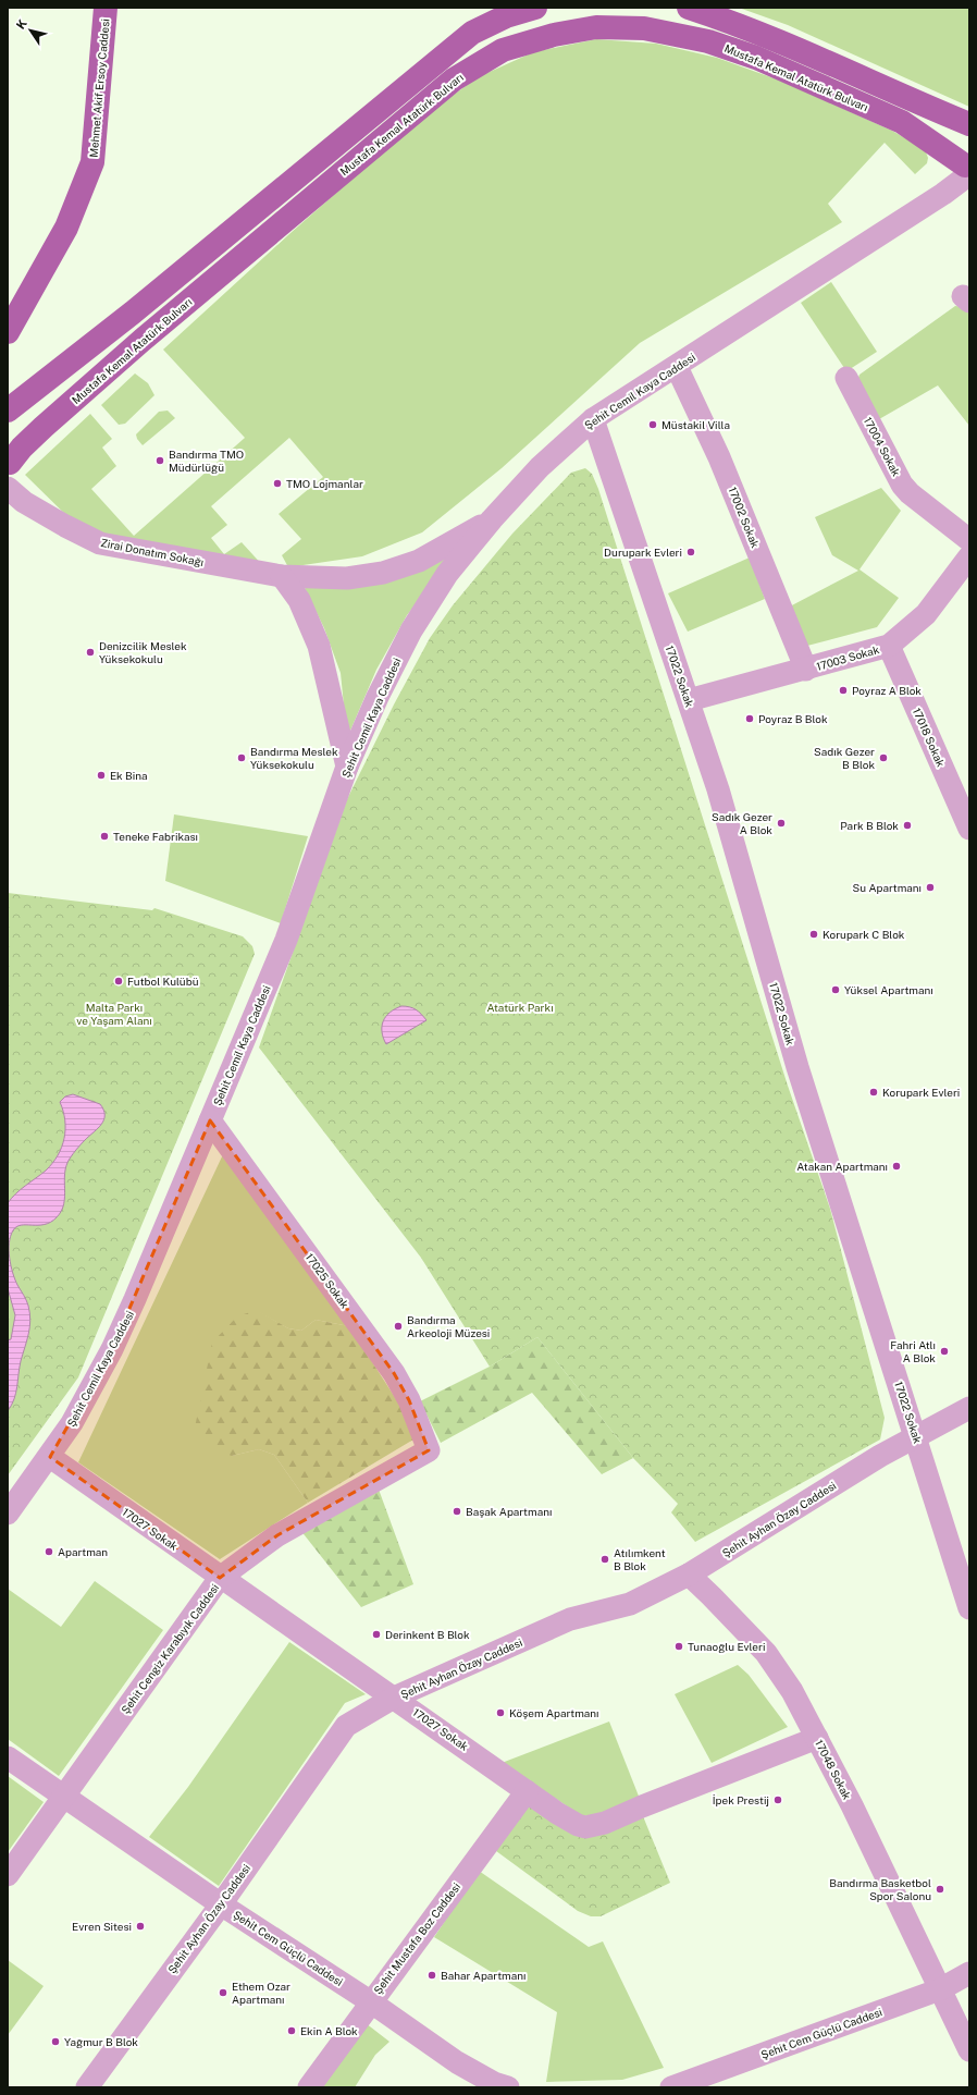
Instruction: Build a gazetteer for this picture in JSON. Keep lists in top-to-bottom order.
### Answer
{
  "streets": {
    "main road": ["Mustafa Kemal Atatürk Bulvarı", "Mehmet Akif Ersoy Caddesi"],
    "street": [
      "Şehit Cemil Kaya Caddesi",
      "17004 Sokak",
      "17002 Sokak",
      "Zirai Donatım Sokağı",
      "17003 Sokak",
      "17022 Sokak",
      "17018 Sokak",
      "17025 Sokak",
      "Şehit Ayhan Özay Caddesi",
      "17027 Sokak",
      "Şehit Cengiz Karabıyık Caddesi",
      "17048 Sokak",
      "Şehit Mustafa Boz Caddesi",
      "Şehit Cem Güçlü Caddesi"
    ]
  },
  "crossings": [
    ["Mustafa Kemal Atatürk Bulvarı", "Şehit Cemil Kaya Caddesi"],
    ["Mustafa Kemal Atatürk Bulvarı", "Zirai Donatım Sokağı"],
    ["Şehit Cemil Kaya Caddesi", "17002 Sokak"],
    ["Şehit Cemil Kaya Caddesi", "Zirai Donatım Sokağı"],
    ["Şehit Cemil Kaya Caddesi", "17022 Sokak"],
    ["Şehit Cemil Kaya Caddesi", "17025 Sokak"],
    ["Şehit Cemil Kaya Caddesi", "17027 Sokak"],
    ["17002 Sokak", "17003 Sokak"],
    ["17003 Sokak", "17022 Sokak"],
    ["17003 Sokak", "17018 Sokak"],
    ["17022 Sokak", "Şehit Ayhan Özay Caddesi"],
    ["17025 Sokak", "Şehit Cengiz Karabıyık Caddesi"],
    ["Şehit Ayhan Özay Caddesi", "17027 Sokak"],
    ["Şehit Ayhan Özay Caddesi", "17048 Sokak"],
    ["Şehit Ayhan Özay Caddesi", "Şehit Cem Güçlü Caddesi"],
    ["17027 Sokak", "Şehit Cengiz Karabıyık Caddesi"],
    ["17027 Sokak", "17048 Sokak"],
    ["17027 Sokak", "Şehit Mustafa Boz Caddesi"],
    ["Şehit Cengiz Karabıyık Caddesi", "Şehit Cem Güçlü Caddesi"],
    ["17048 Sokak", "Şehit Cem Güçlü Caddesi"],
    ["Şehit Mustafa Boz Caddesi", "Şehit Cem Güçlü Caddesi"]
  ],
  "parks": ["Malta Parkı ve Yaşam Alanı", "Atatürk Parkı"],
  "places": [
    "Müstakil Villa",
    "Bandırma TMO Müdürlüğü",
    "TMO Lojmanlar",
    "Durupark Evleri",
    "Denizcilik Meslek Yüksekokulu",
    "Poyraz A Blok",
    "Poyraz B Blok",
    "Bandırma Meslek Yüksekokulu",
    "Sadık Gezer B Blok",
    "Ek Bina",
    "Sadık Gezer A Blok",
    "Park B Blok",
    "Teneke Fabrikası",
    "Su Apartmanı",
    "Korupark C Blok",
    "Futbol Kulübü",
    "Yüksel Apartmanı",
    "Korupark Evleri",
    "Atakan Apartmanı",
    "Bandırma Arkeoloji Müzesi",
    "Fahri Atlı A Blok",
    "Başak Apartmanı",
    "Apartman",
    "Atılımkent B Blok",
    "Derinkent B Blok",
    "Tunaoğlu Evleri",
    "Köşem Apartmanı",
    "İpek Prestij",
    "Bandırma Basketbol Spor Salonu",
    "Evren Sitesi",
    "Bahar Apartmanı",
    "Ethem Ozar Apartmanı",
    "Ekin A Blok",
    "Yağmur B Blok"
  ],
  "north": "top left"
}
